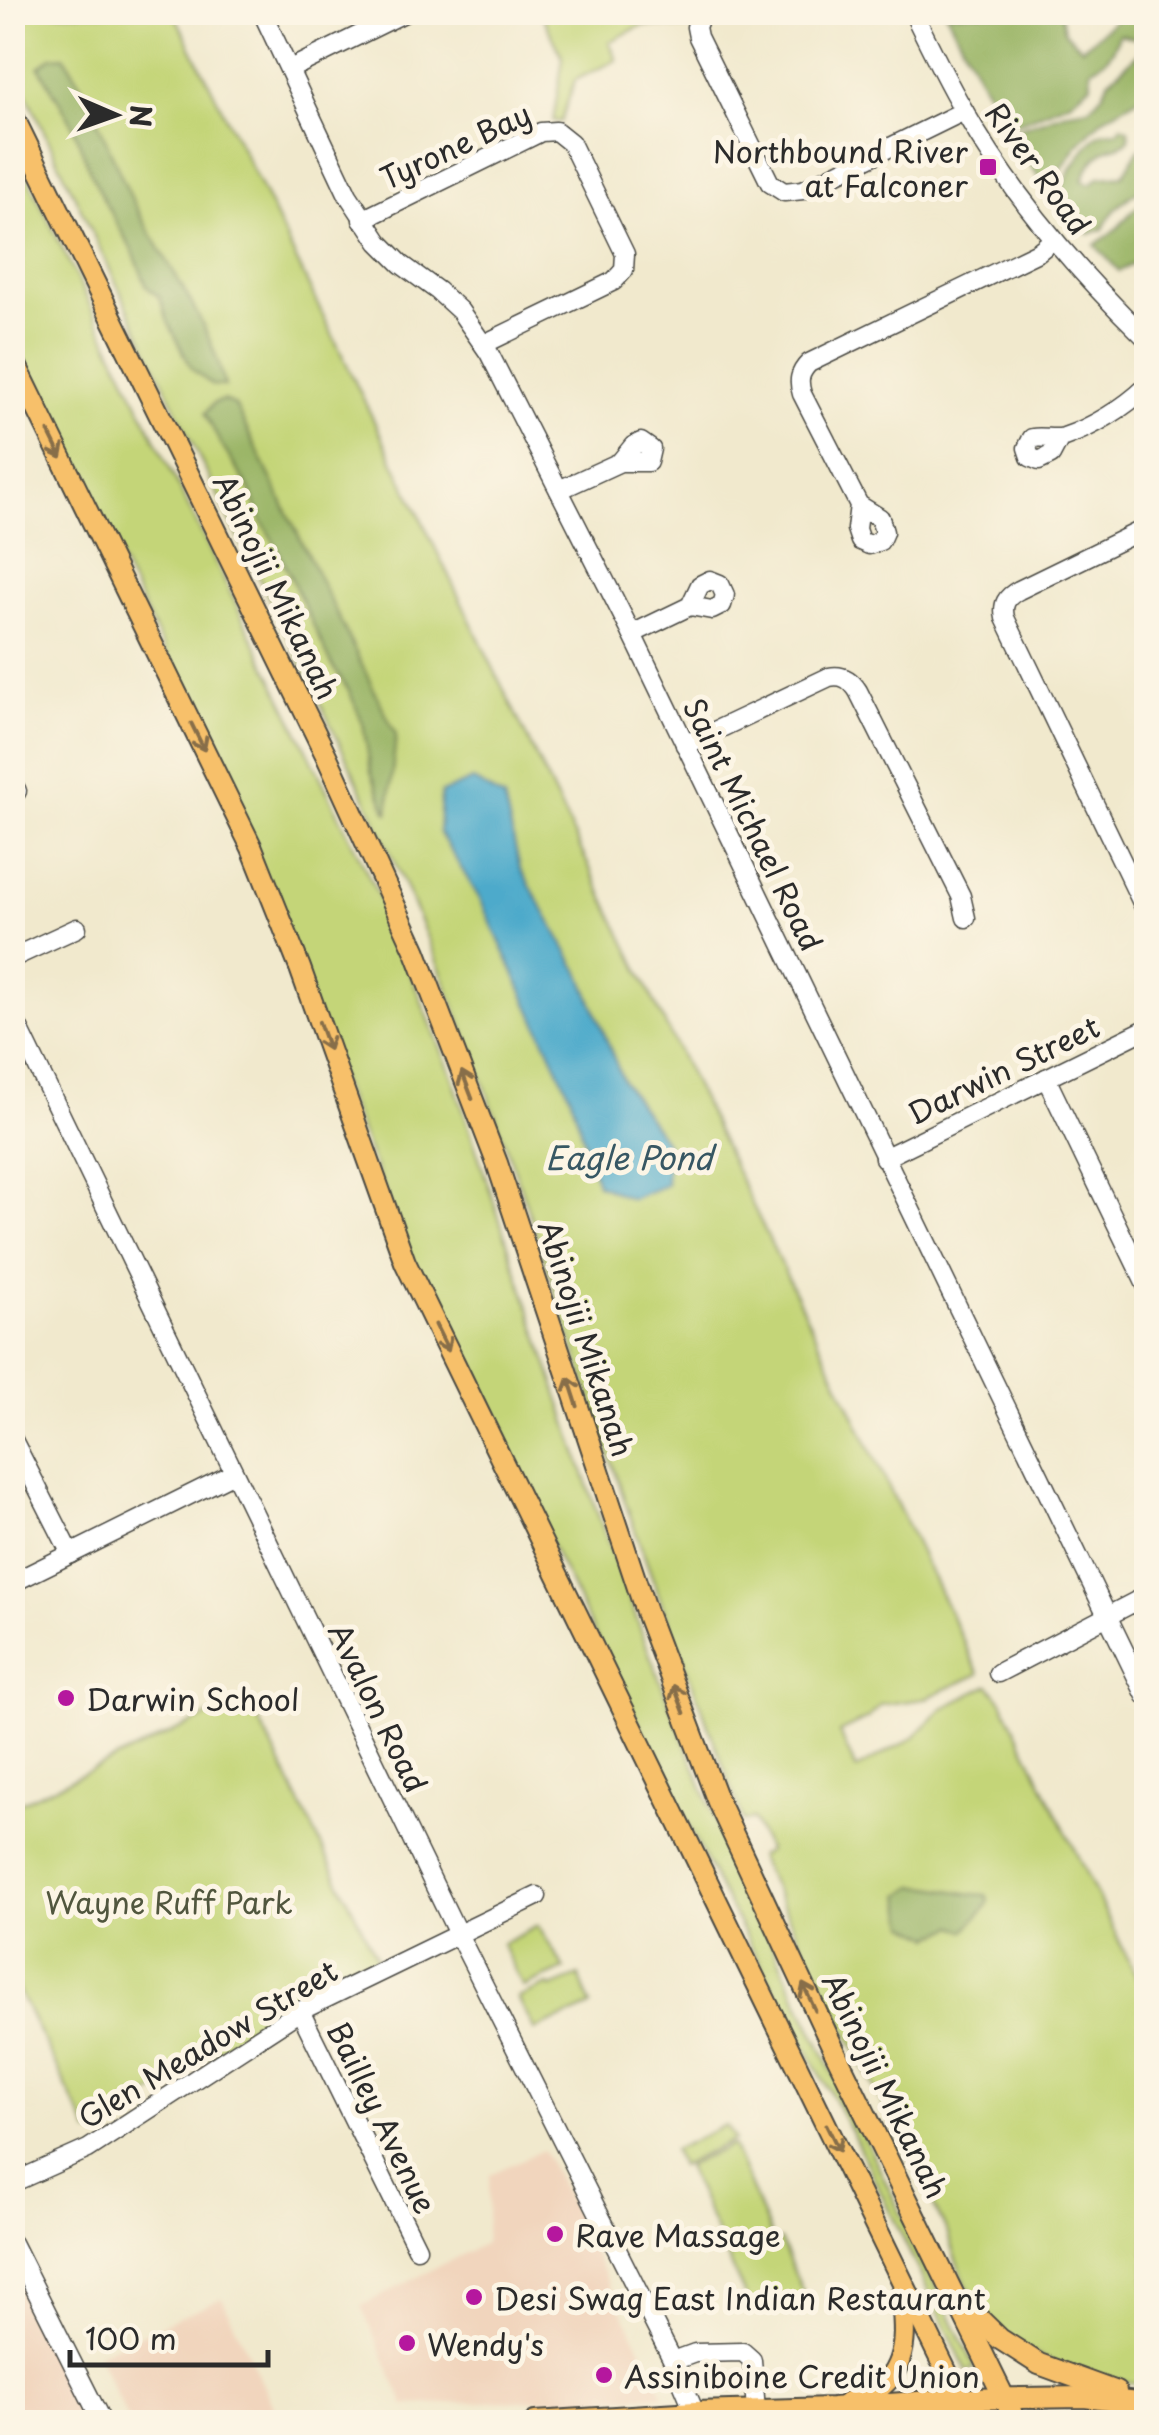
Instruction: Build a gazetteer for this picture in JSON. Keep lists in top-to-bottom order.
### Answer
{
  "streets": {
    "main road": ["Abinojii Mikanah"],
    "street": [
      "Tyrone Bay",
      "River Road",
      "Saint Michael Road",
      "Darwin Street",
      "Avalon Road",
      "Glen Meadow Street",
      "Bailley Avenue"
    ]
  },
  "crossings": [
    ["Tyrone Bay", "Saint Michael Road"],
    ["Saint Michael Road", "Darwin Street"],
    ["Avalon Road", "Glen Meadow Street"],
    ["Glen Meadow Street", "Bailley Avenue"]
  ],
  "water": ["Eagle Pond"],
  "parks": ["Wayne Ruff Park"],
  "places": {
    "transit": ["Northbound River at Falconer"],
    "other": [
      "Darwin School",
      "Rave Massage",
      "Desi Swag East Indian Restaurant",
      "Wendy's",
      "Assiniboine Credit Union"
    ]
  },
  "scale_bar": "100 m",
  "north": "right"
}
